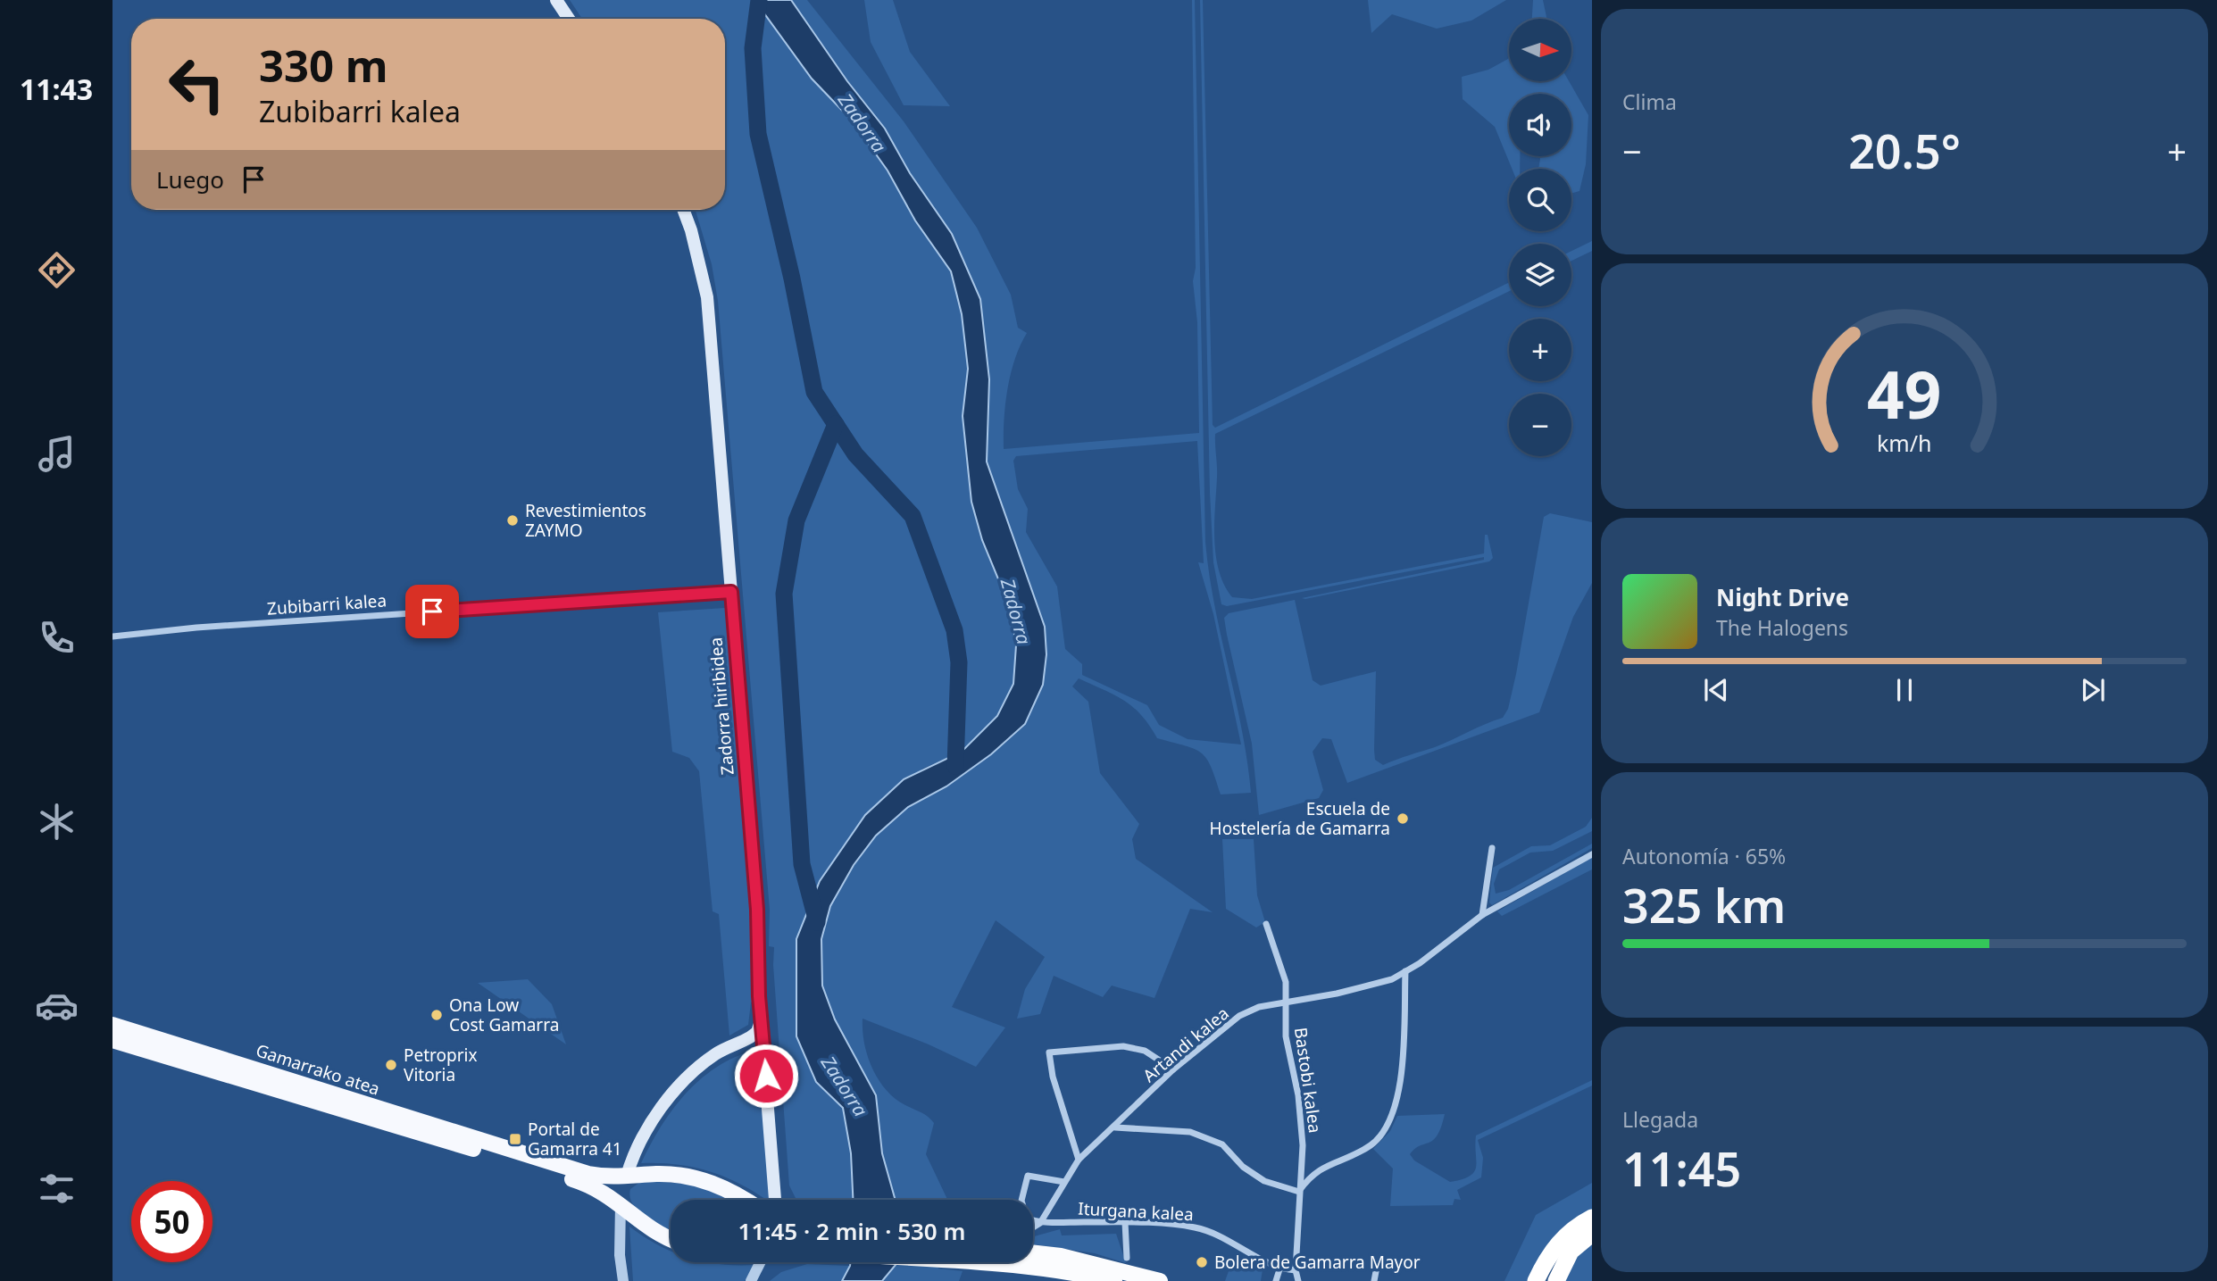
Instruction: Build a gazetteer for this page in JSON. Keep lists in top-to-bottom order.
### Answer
{
  "streets": {
    "main road": ["Zadorra hiribidea", "Gamarrako atea"],
    "street": [
      "Zubibarri kalea",
      "Artandi kalea",
      "Bastobi kalea",
      "Iturgana kalea"
    ]
  },
  "crossings": [
    ["Zubibarri kalea", "Zadorra hiribidea"],
    ["Artandi kalea", "Bastobi kalea"],
    ["Artandi kalea", "Iturgana kalea"],
    ["Bastobi kalea", "Iturgana kalea"]
  ],
  "water": ["Zadorra"],
  "places": {
    "other": [
      "Revestimientos ZAYMO",
      "Escuela de Hostelería de Gamarra",
      "Ona Low Cost Gamarra",
      "Petroprix Vitoria",
      "Bolera de Gamarra Mayor"
    ],
    "transit": ["Portal de Gamarra 41"]
  },
  "north": "right",
  "page": {
    "tabs": "11:43",
    "tile": [
      "Clima",
      ["Autonomía · 65%", "325 km"],
      ["Llegada", "11:45"]
    ],
    "map_buttons": ["+", "−"],
    "turn": ["330 m", "Zubibarri kalea"],
    "heat": ["−", "20.5°", "+"],
    "then": "Luego",
    "song": ["Night Drive", "The Halogens"],
    "limit": "50",
    "trip": "11:45 · 2 min · 530 m",
    "gauge": ["49", "km/h"]
  }
}
